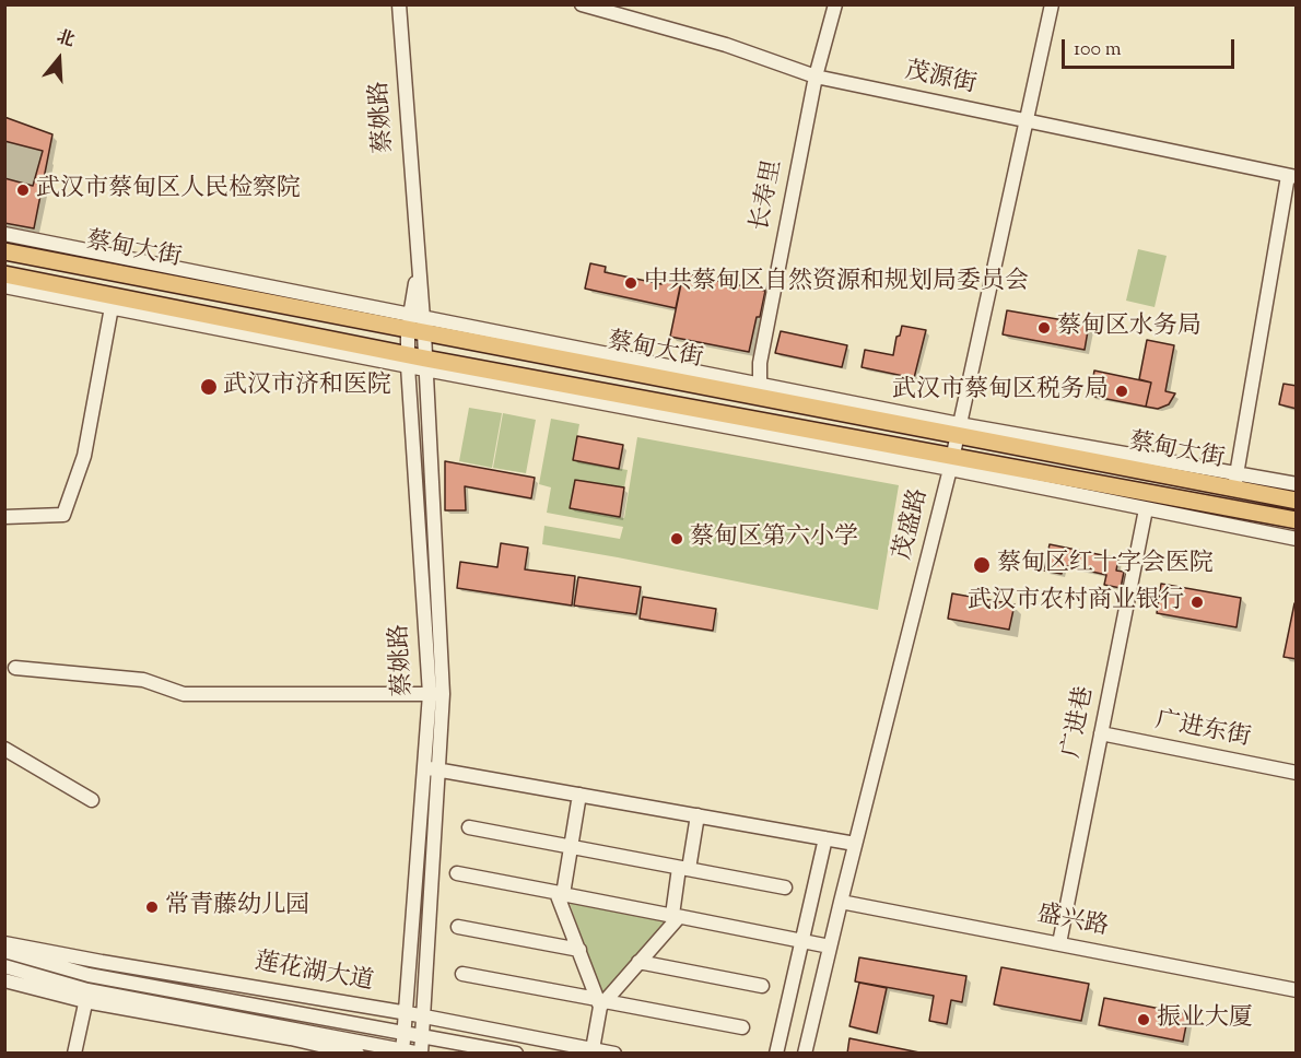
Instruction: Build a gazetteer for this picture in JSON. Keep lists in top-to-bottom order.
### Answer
{
  "streets": {
    "main road": ["蔡甸大街"],
    "street": [
      "茂源街",
      "蔡姚路",
      "长寿里",
      "茂盛路",
      "广进巷",
      "广进东街",
      "盛兴路",
      "莲花湖大道"
    ]
  },
  "crossings": [
    ["茂源街", "长寿里"],
    ["茂源街", "茂盛路"],
    ["蔡姚路", "蔡甸大街"],
    ["蔡姚路", "莲花湖大道"],
    ["长寿里", "蔡甸大街"],
    ["蔡甸大街", "茂盛路"],
    ["茂盛路", "盛兴路"],
    ["广进巷", "广进东街"],
    ["广进巷", "盛兴路"]
  ],
  "places": [
    "武汉市蔡甸区人民检察院",
    "中共蔡甸区自然资源和规划局委员会",
    "蔡甸区水务局",
    "武汉市济和医院",
    "武汉市蔡甸区税务局",
    "蔡甸区第六小学",
    "蔡甸区红十字会医院",
    "武汉市农村商业银行",
    "常青藤幼儿园",
    "振业大厦"
  ],
  "scale_bar": "100 m",
  "north": "top"
}
